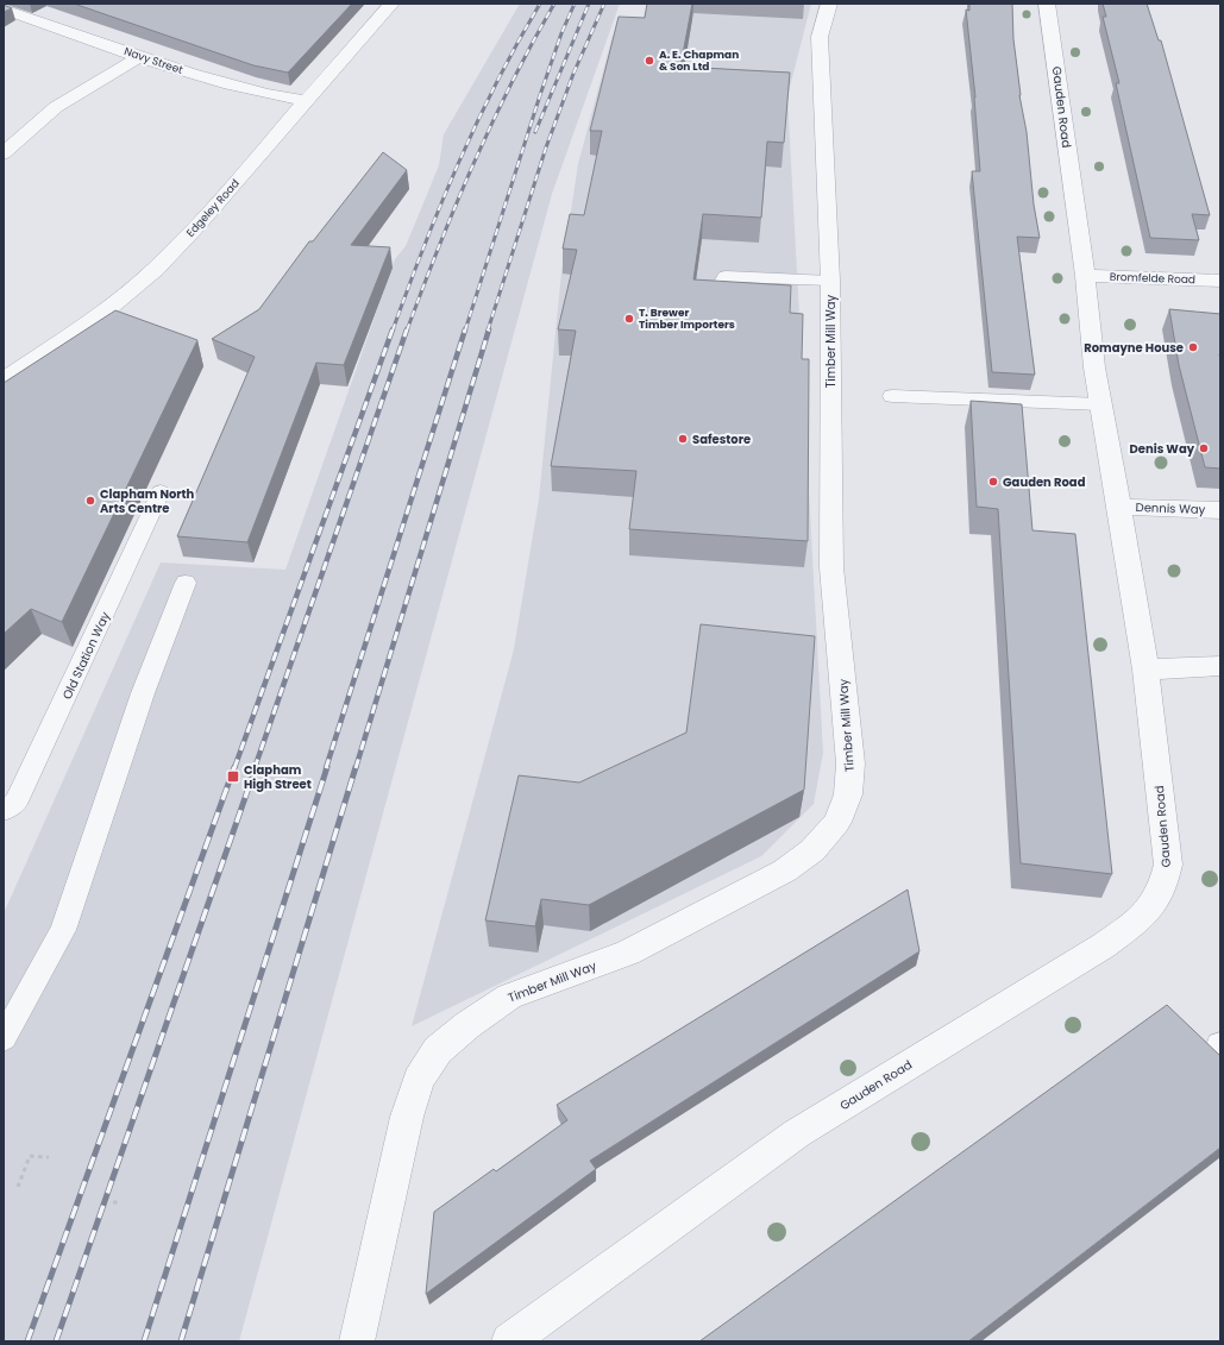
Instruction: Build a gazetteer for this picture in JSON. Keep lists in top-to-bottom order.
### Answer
{
  "streets": {
    "street": [
      "Navy Street",
      "Gauden Road",
      "Edgeley Road",
      "Bromfelde Road",
      "Timber Mill Way",
      "Dennis Way"
    ],
    "lane": ["Old Station Way"]
  },
  "crossings": [
    ["Navy Street", "Edgeley Road"],
    ["Gauden Road", "Bromfelde Road"],
    ["Gauden Road", "Dennis Way"]
  ],
  "places": {
    "other": [
      "A. E. Chapman & Son Ltd",
      "T. Brewer Timber Importers",
      "Romayne House",
      "Safestore",
      "Denis Way",
      "Gauden Road",
      "Clapham North Arts Centre"
    ],
    "transit": ["Clapham High Street"]
  }
}
